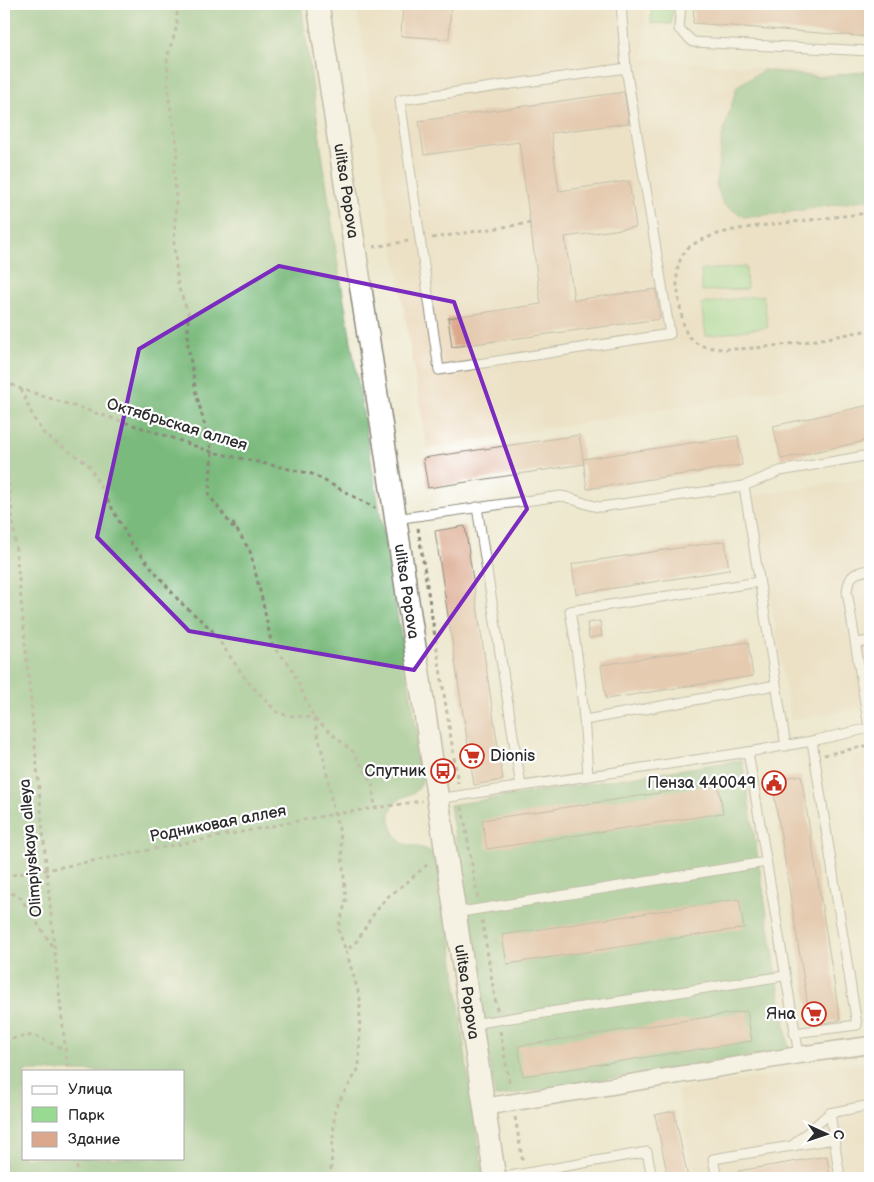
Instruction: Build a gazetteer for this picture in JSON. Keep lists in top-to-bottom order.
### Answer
{
  "streets": {
    "street": ["ulitsa Popova"],
    "path": ["Октябрьская аллея", "Родниковая аллея", "Olimpiyskaya alleya"]
  },
  "crossings": [
    ["ulitsa Popova", "Октябрьская аллея"],
    ["ulitsa Popova", "Родниковая аллея"],
    ["Родниковая аллея", "Olimpiyskaya alleya"]
  ],
  "places": {
    "supermarket": ["Dionis", "Яна"],
    "bus stop": ["Спутник"],
    "public building": ["Пенза 440049"]
  },
  "legend": ["Улица", "Парк", "Здание"],
  "north": "right"
}
